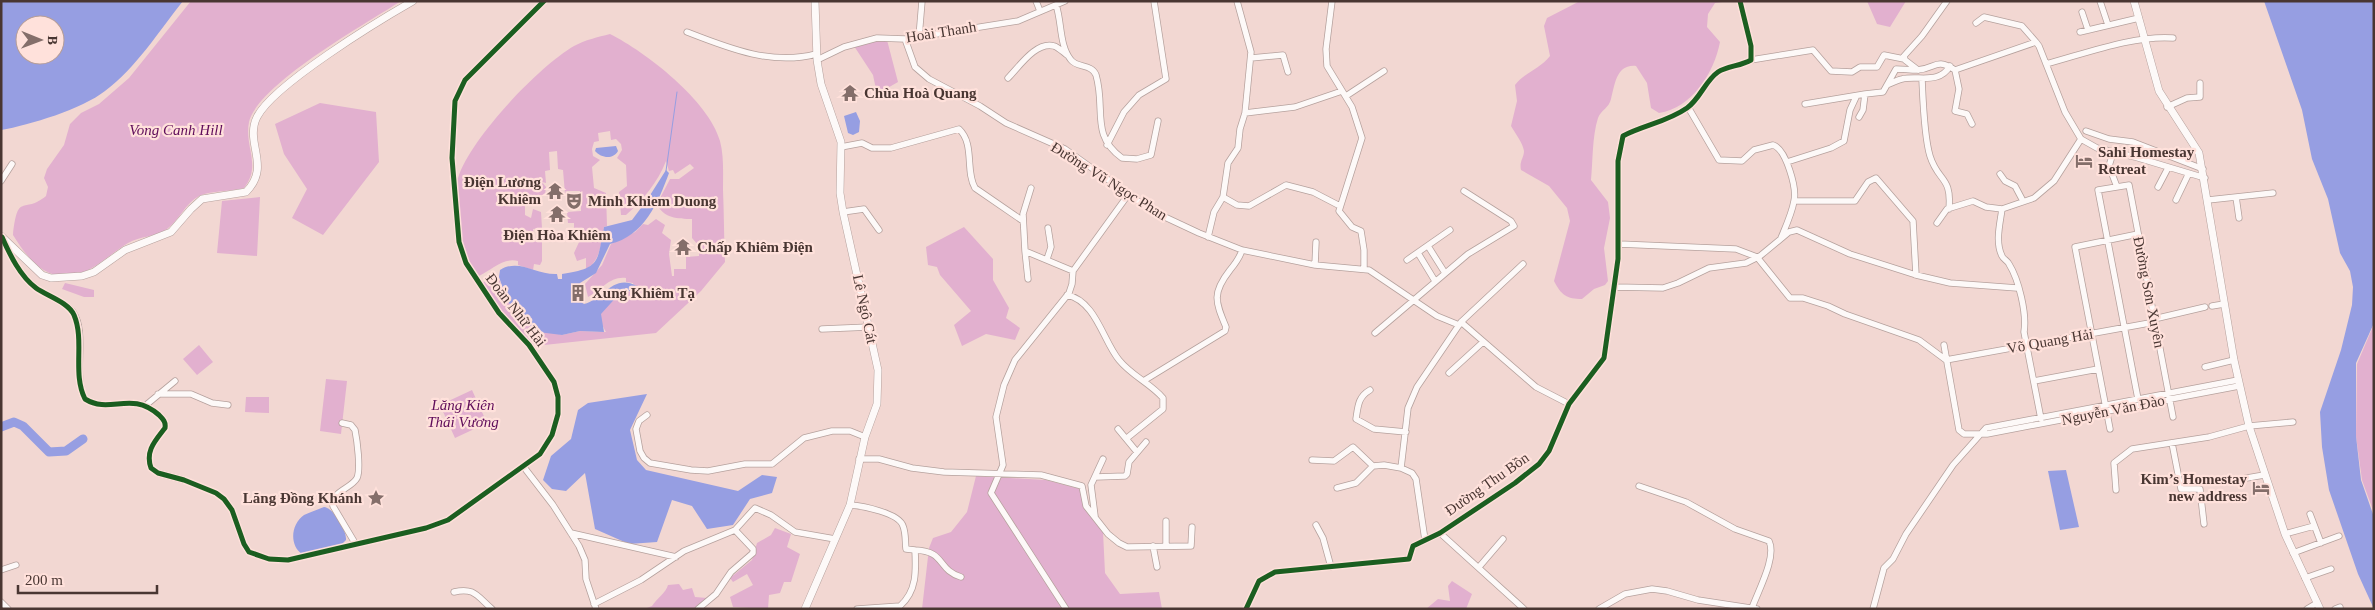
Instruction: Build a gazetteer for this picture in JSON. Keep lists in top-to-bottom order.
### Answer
{
  "streets": {
    "street": [
      "Hoài Thanh",
      "Đường Vũ Ngọc Phan",
      "Đường Sơn Xuyên",
      "Lê Ngô Cát",
      "Đoàn Nhữ Hài",
      "Võ Quang Hải",
      "Nguyễn Văn Đào",
      "Đường Thu Bồn"
    ]
  },
  "crossings": [
    ["Hoài Thanh", "Đường Vũ Ngọc Phan"],
    ["Hoài Thanh", "Lê Ngô Cát"],
    ["Đường Vũ Ngọc Phan", "Đường Thu Bồn"],
    ["Đường Sơn Xuyên", "Võ Quang Hải"],
    ["Đường Sơn Xuyên", "Nguyễn Văn Đào"]
  ],
  "parks": ["Vong Canh Hill", "Lăng Kiên Thái Vương"],
  "places": {
    "temple": [
      "Chùa Hoà Quang",
      "Điện Lương Khiêm",
      "Điện Hòa Khiêm",
      "Chấp Khiêm Điện"
    ],
    "hotel": ["Sahi Homestay Retreat", "Kim’s Homestay new address"],
    "theatre": ["Minh Khiem Duong"],
    "building": ["Xung Khiêm Tạ"],
    "place": ["Lăng Đồng Khánh"]
  },
  "scale_bar": "200 m",
  "north": "right"
}
